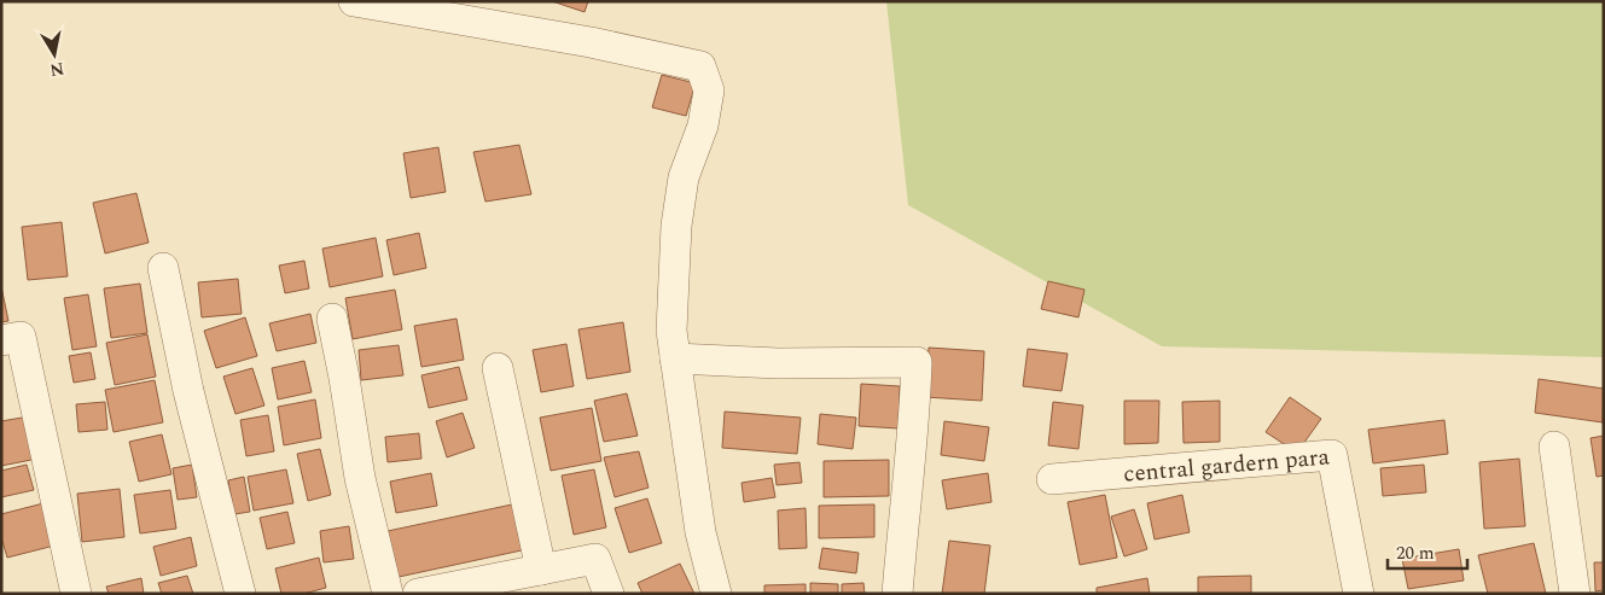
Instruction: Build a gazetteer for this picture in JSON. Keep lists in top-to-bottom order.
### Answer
{
  "streets": {
    "street": ["central gardern para"]
  },
  "scale_bar": "20 m",
  "north": "bottom"
}
